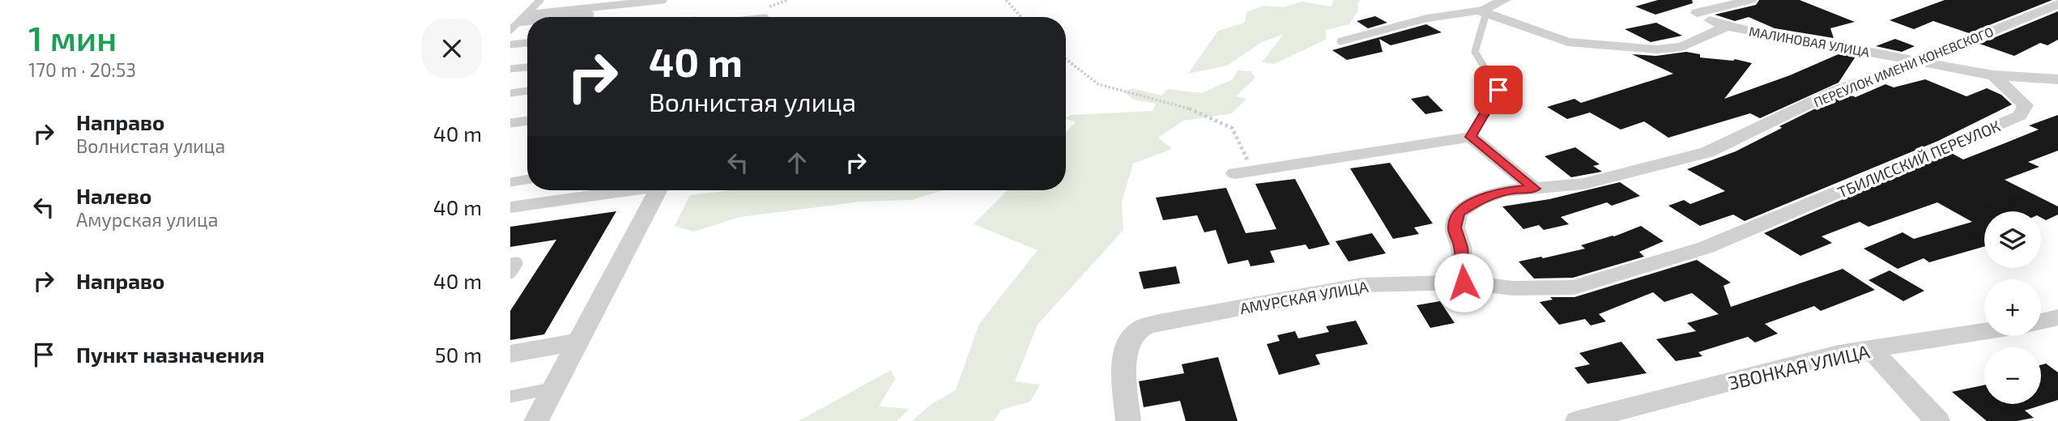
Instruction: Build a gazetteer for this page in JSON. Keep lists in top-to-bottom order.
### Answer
{
  "streets": {
    "street": [
      "МАЛИНОВАЯ УЛИЦА",
      "ПЕРЕУЛОК ИМЕНИ КОНЕВСКОГО",
      "ТБИЛИССКИЙ ПЕРЕУЛОК",
      "АМУРСКАЯ УЛИЦА",
      "ЗВОНКАЯ УЛИЦА"
    ]
  },
  "crossings": [
    ["МАЛИНОВАЯ УЛИЦА", "ПЕРЕУЛОК ИМЕНИ КОНЕВСКОГО"],
    ["МАЛИНОВАЯ УЛИЦА", "ТБИЛИССКИЙ ПЕРЕУЛОК"],
    ["ПЕРЕУЛОК ИМЕНИ КОНЕВСКОГО", "АМУРСКАЯ УЛИЦА"],
    ["ТБИЛИССКИЙ ПЕРЕУЛОК", "АМУРСКАЯ УЛИЦА"]
  ],
  "page": {
    "heading": ["1 мин", "170 m · 20:53"],
    "turn": ["40 m", "Волнистая улица"],
    "list": [
      {
        "name": "Направо",
        "note": "Волнистая улица",
        "value": "40 m"
      },
      {
        "name": "Налево",
        "note": "Амурская улица",
        "value": "40 m"
      },
      {
        "name": "Направо",
        "value": "40 m"
      },
      {
        "name": "Пункт назначения",
        "value": "50 m"
      }
    ],
    "map_buttons": ["+", "−"]
  }
}
